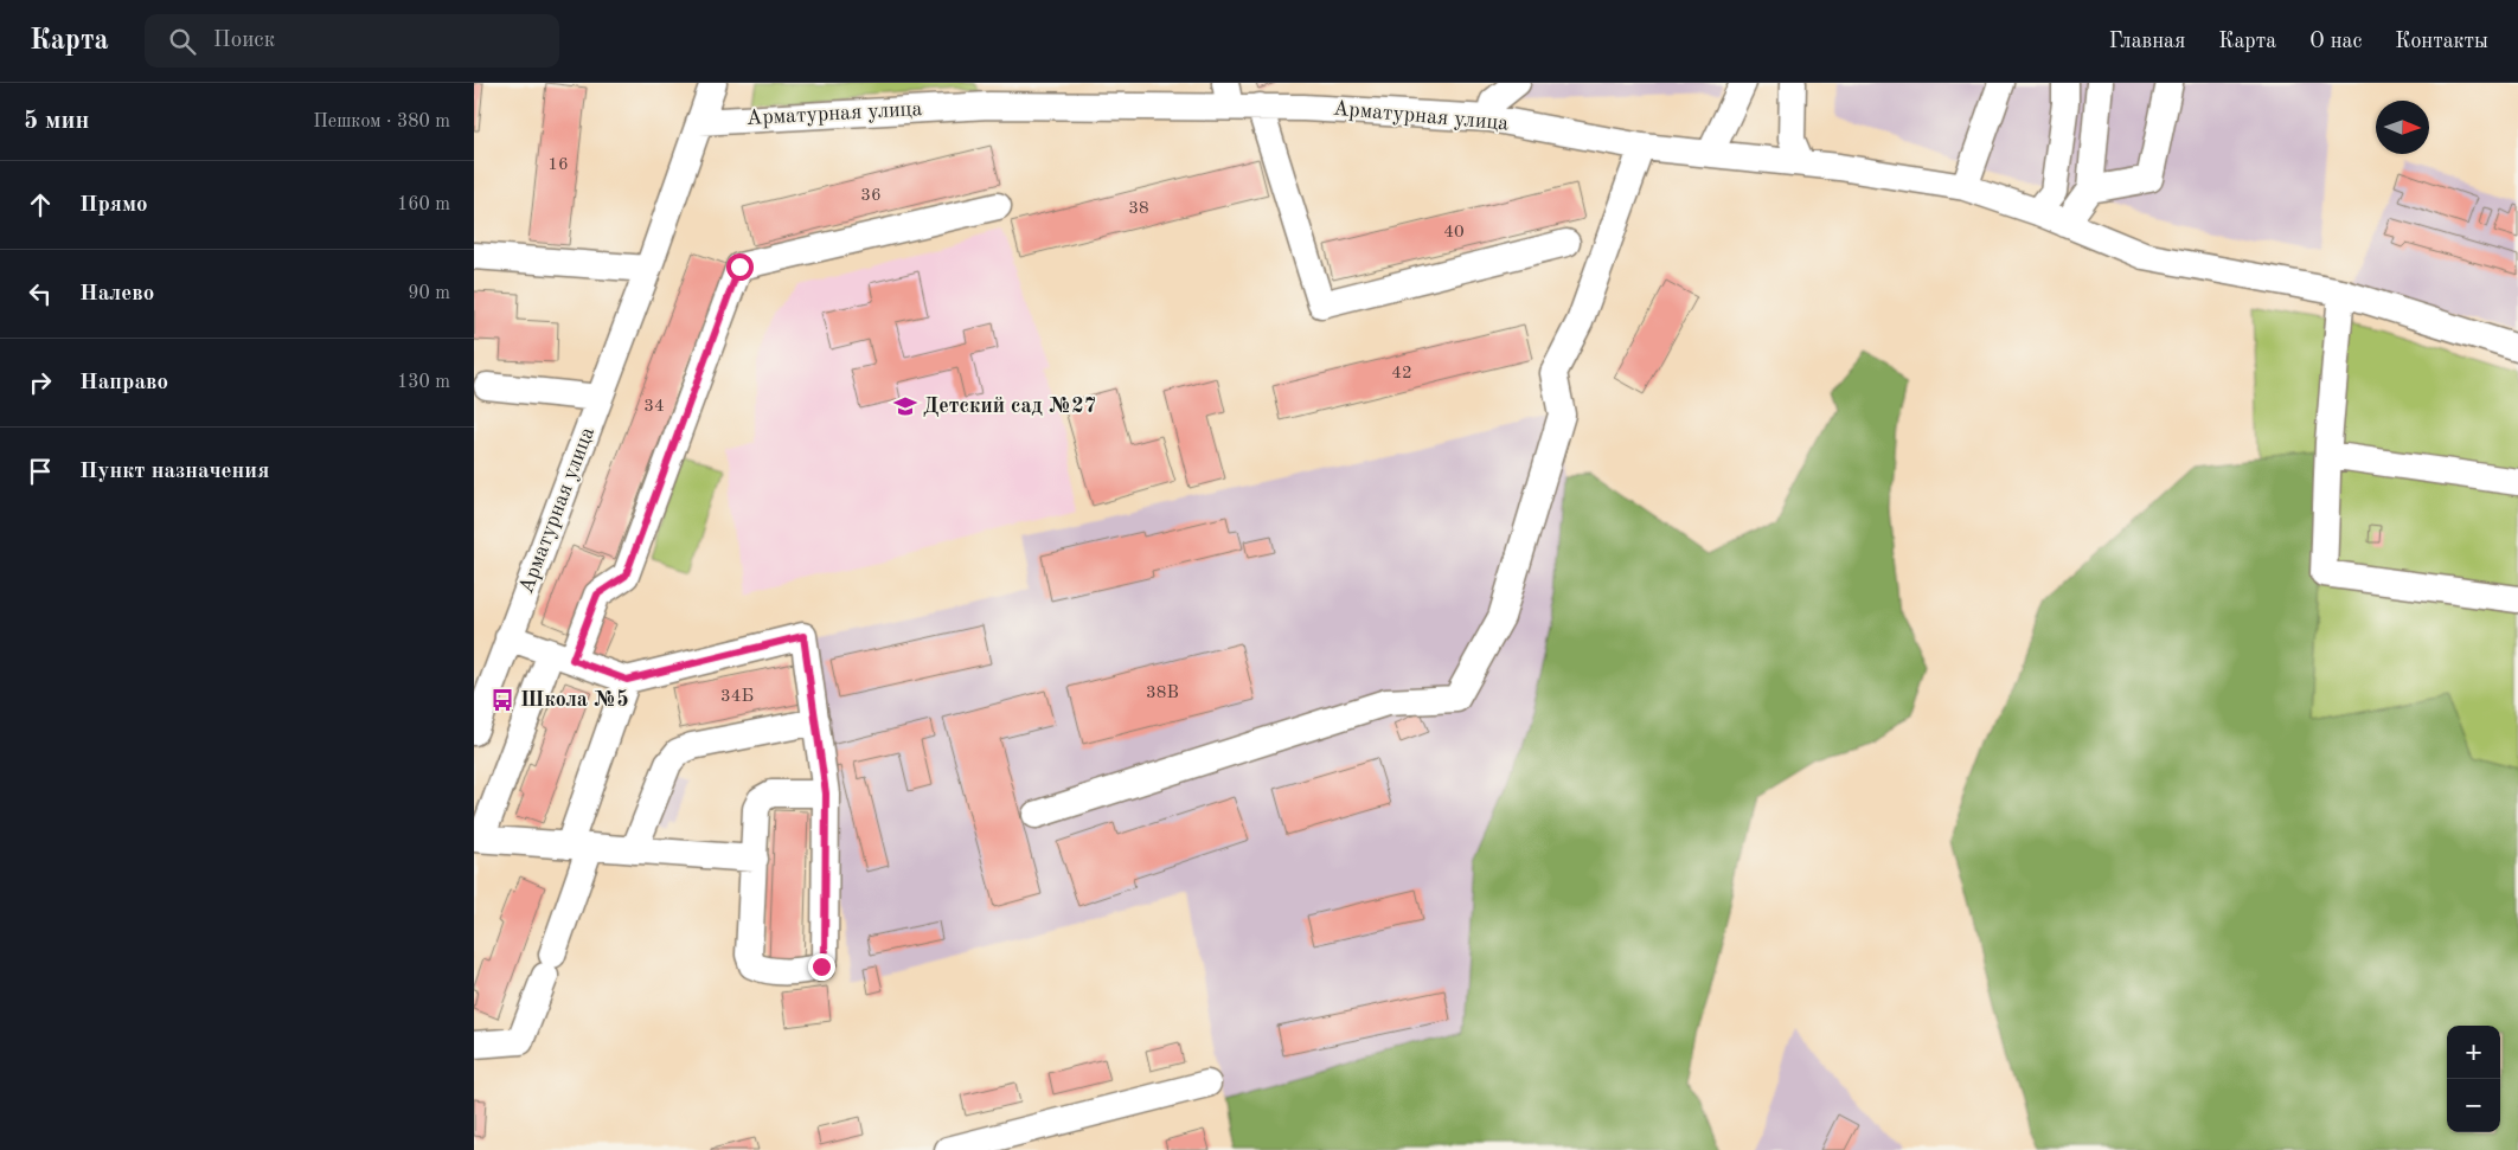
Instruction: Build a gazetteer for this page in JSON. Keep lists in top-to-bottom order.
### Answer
{
  "streets": {
    "street": ["Арматурная улица"]
  },
  "places": {
    "school or university": ["Детский сад №27"],
    "bus stop": ["Школа №5"]
  },
  "house_numbers": [
    "16",
    "36",
    "38",
    "40",
    "42",
    "34",
    "38В",
    "34Б"
  ],
  "north": "right",
  "page": {
    "header": "Карта",
    "search": "Поиск",
    "nav": [
      "Главная",
      "Карта",
      "О нас",
      "Контакты"
    ],
    "heading": ["5 мин", "Пешком · 380 m"],
    "list": [
      ["Прямо", "160 m"],
      ["Налево", "90 m"],
      ["Направо", "130 m"],
      "Пункт назначения"
    ],
    "map_buttons": ["+", "−"]
  }
}
